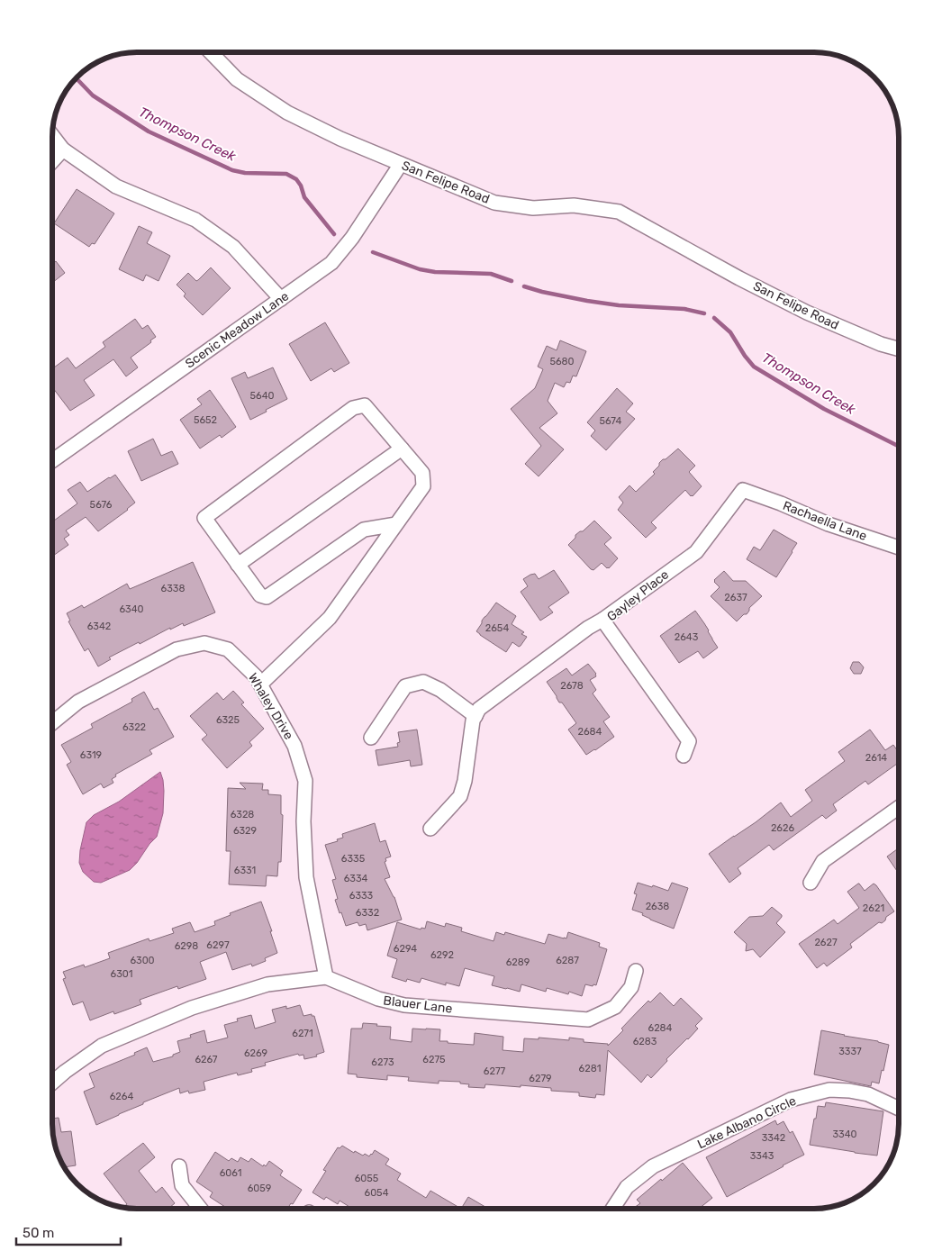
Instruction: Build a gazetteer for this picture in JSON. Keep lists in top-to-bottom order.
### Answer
{
  "streets": {
    "street": [
      "San Felipe Road",
      "Scenic Meadow Lane",
      "Rachaella Lane",
      "Gayley Place",
      "Whaley Drive",
      "Blauer Lane",
      "Lake Albano Circle"
    ]
  },
  "crossings": [
    ["San Felipe Road", "Scenic Meadow Lane"],
    ["Rachaella Lane", "Gayley Place"],
    ["Whaley Drive", "Blauer Lane"]
  ],
  "water": ["Thompson Creek"],
  "house_numbers": [
    "5680",
    "5640",
    "5652",
    "5674",
    "5676",
    "6338",
    "2637",
    "6340",
    "6342",
    "2654",
    "2643",
    "2678",
    "6325",
    "6322",
    "2684",
    "6319",
    "2614",
    "6328",
    "2626",
    "6329",
    "6335",
    "6331",
    "6334",
    "6333",
    "2638",
    "2621",
    "6332",
    "2627",
    "6297",
    "6298",
    "6294",
    "6292",
    "6300",
    "6287",
    "6289",
    "6301",
    "6284",
    "6271",
    "6283",
    "3337",
    "6269",
    "6267",
    "6275",
    "6273",
    "6281",
    "6277",
    "6279",
    "6264",
    "3340",
    "3342",
    "3343",
    "6061",
    "6055",
    "6059",
    "6054"
  ],
  "scale_bar": "50 m"
}
